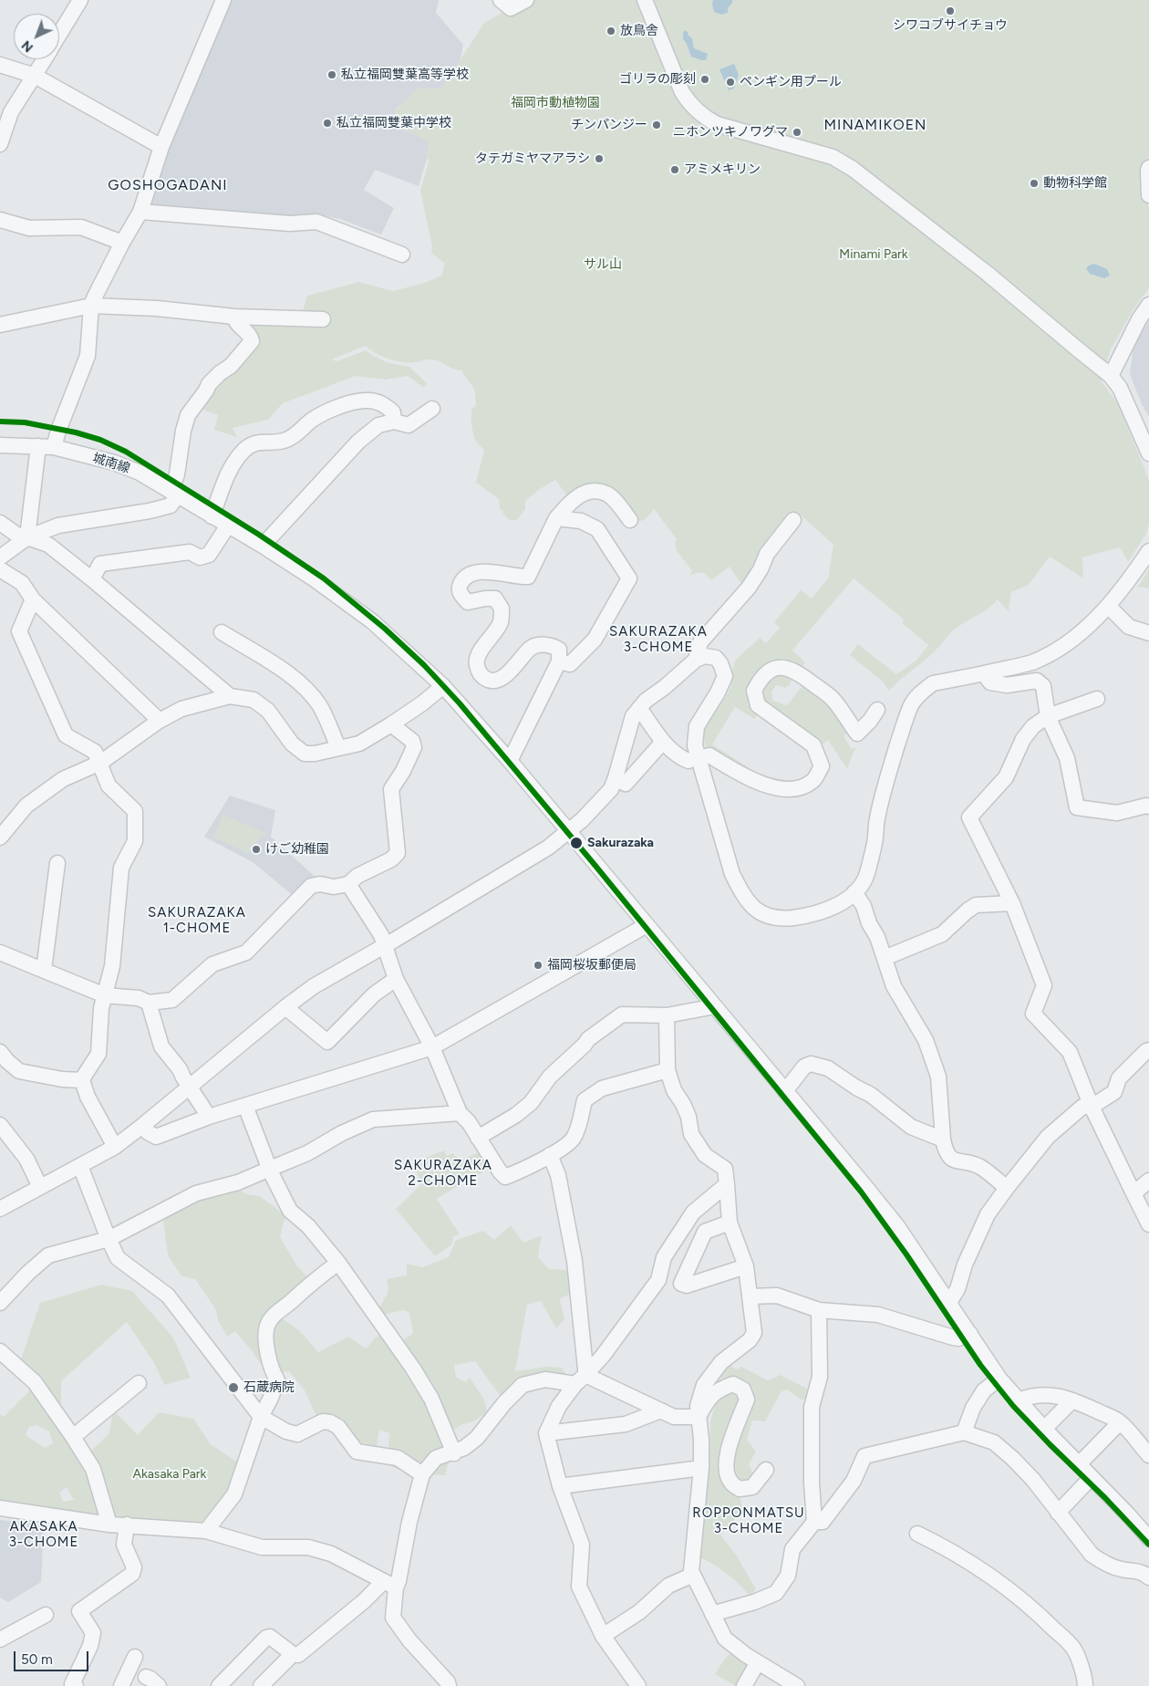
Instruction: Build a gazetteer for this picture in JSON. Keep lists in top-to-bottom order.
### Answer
{
  "streets": {
    "street": ["城南線"]
  },
  "districts": [
    "MINAMIKOEN",
    "GOSHOGADANI",
    "SAKURAZAKA 3-CHOME",
    "SAKURAZAKA 1-CHOME",
    "SAKURAZAKA 2-CHOME",
    "ROPPONMATSU 3-CHOME",
    "AKASAKA 3-CHOME"
  ],
  "parks": [
    "福岡市動植物園",
    "Minami Park",
    "サル山",
    "Akasaka Park"
  ],
  "places": [
    "シワコブサイチョウ",
    "放鳥舎",
    "私立福岡雙葉高等学校",
    "ゴリラの彫刻",
    "ペンギン用プール",
    "私立福岡雙葉中学校",
    "チンパンジー",
    "ニホンツキノワグマ",
    "タテガミヤマアラシ",
    "アミメキリン",
    "動物科学館",
    "Sakurazaka",
    "けご幼稚園",
    "福岡桜坂郵便局",
    "石蔵病院"
  ],
  "lines": ["transit line N"],
  "scale_bar": "50 m",
  "north": "bottom left"
}
